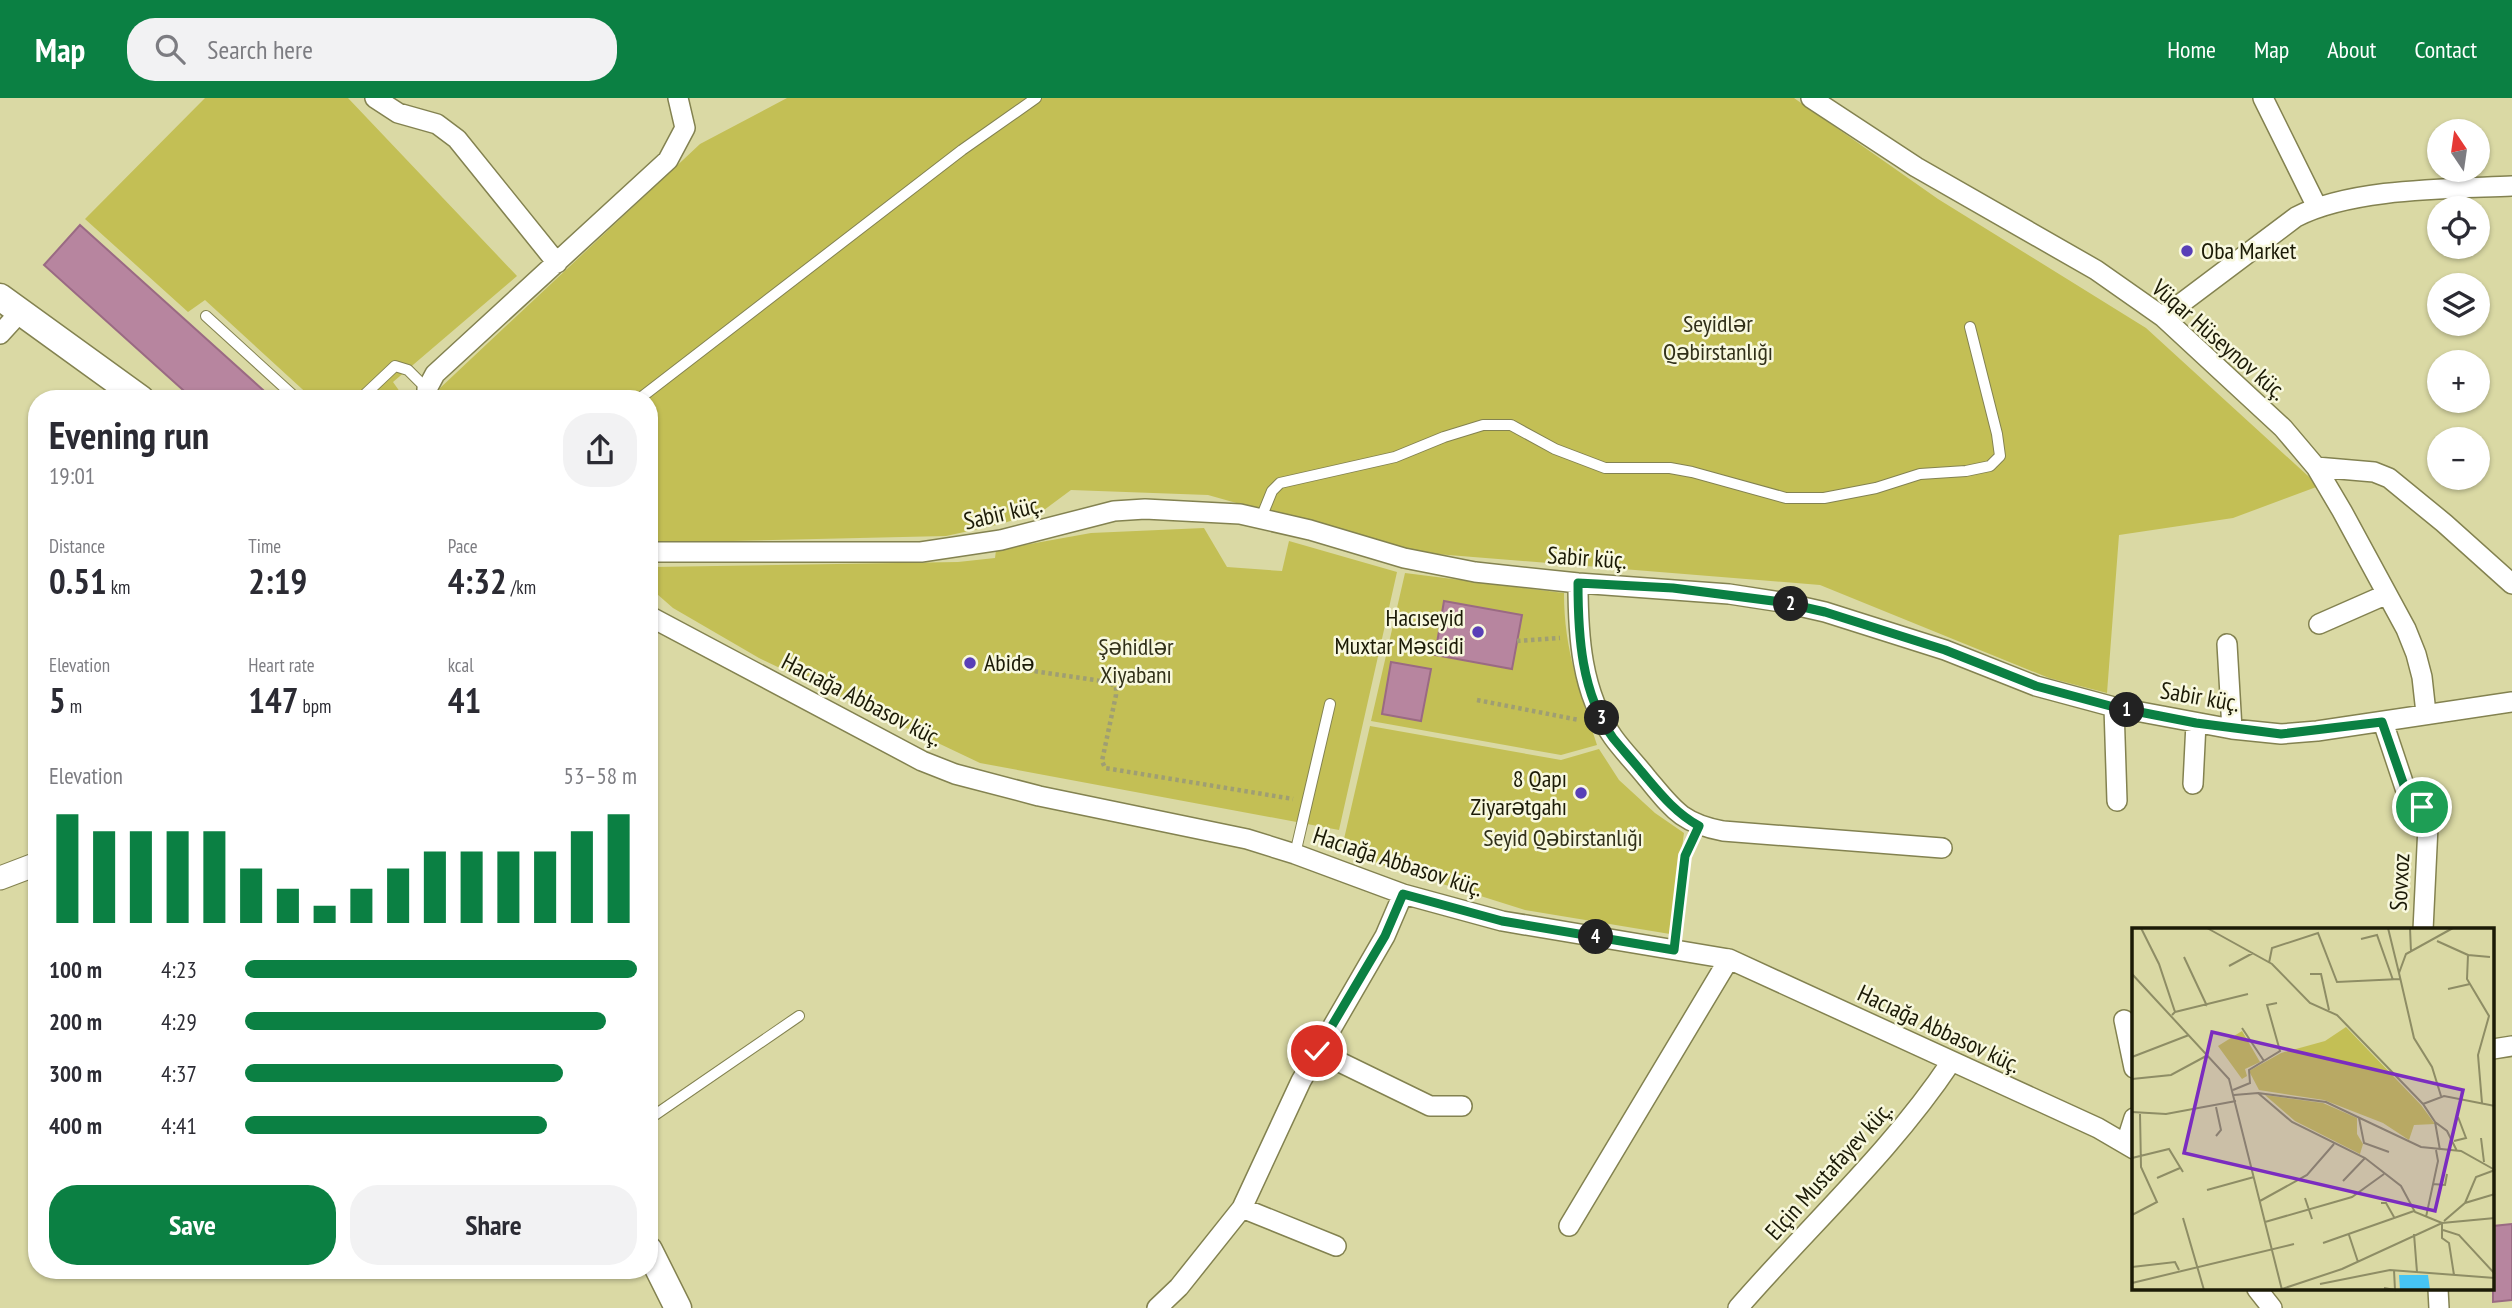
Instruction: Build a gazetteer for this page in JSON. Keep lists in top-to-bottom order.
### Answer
{
  "streets": {
    "street": [
      "Vüqar Hüseynov küç.",
      "Sabir küç.",
      "Hacıağa Abbasov küç.",
      "Sovxoz",
      "Elçin Mustafayev küç."
    ]
  },
  "crossings": [
    ["Vüqar Hüseynov küç.", "Sabir küç."],
    ["Sabir küç.", "Sovxoz"],
    ["Hacıağa Abbasov küç.", "Elçin Mustafayev küç."]
  ],
  "parks": ["Seyidlər Qəbirstanlığı", "Şəhidlər Xiyabanı", "Seyid Qəbirstanlığı"],
  "places": [
    "Oba Market",
    "Hacıseyid Muxtar Məscidi",
    "Abidə",
    "8 Qapı Ziyarətgahı"
  ],
  "north": "top",
  "page": {
    "header": "Map",
    "search": "Search here",
    "nav": [
      "Home",
      "Map",
      "About",
      "Contact"
    ],
    "map_buttons": ["+", "−"],
    "heading": ["Evening run", "19:01"],
    "stats": [
      ["Distance", "0.51 km"],
      ["Time", "2:19"],
      ["Pace", "4:32 /km"],
      ["Elevation", "5 m"],
      ["Heart rate", "147 bpm"],
      ["kcal", "41"]
    ],
    "pins": [
      "2",
      "1",
      "3",
      "4"
    ],
    "chart": ["Elevation", "53–58 m"],
    "list": [
      {
        "name": "100 m",
        "note": "4:23"
      },
      {
        "name": "200 m",
        "note": "4:29"
      },
      {
        "name": "300 m",
        "note": "4:37"
      },
      {
        "name": "400 m",
        "note": "4:41"
      }
    ],
    "buttons": ["Save", "Share"]
  }
}
